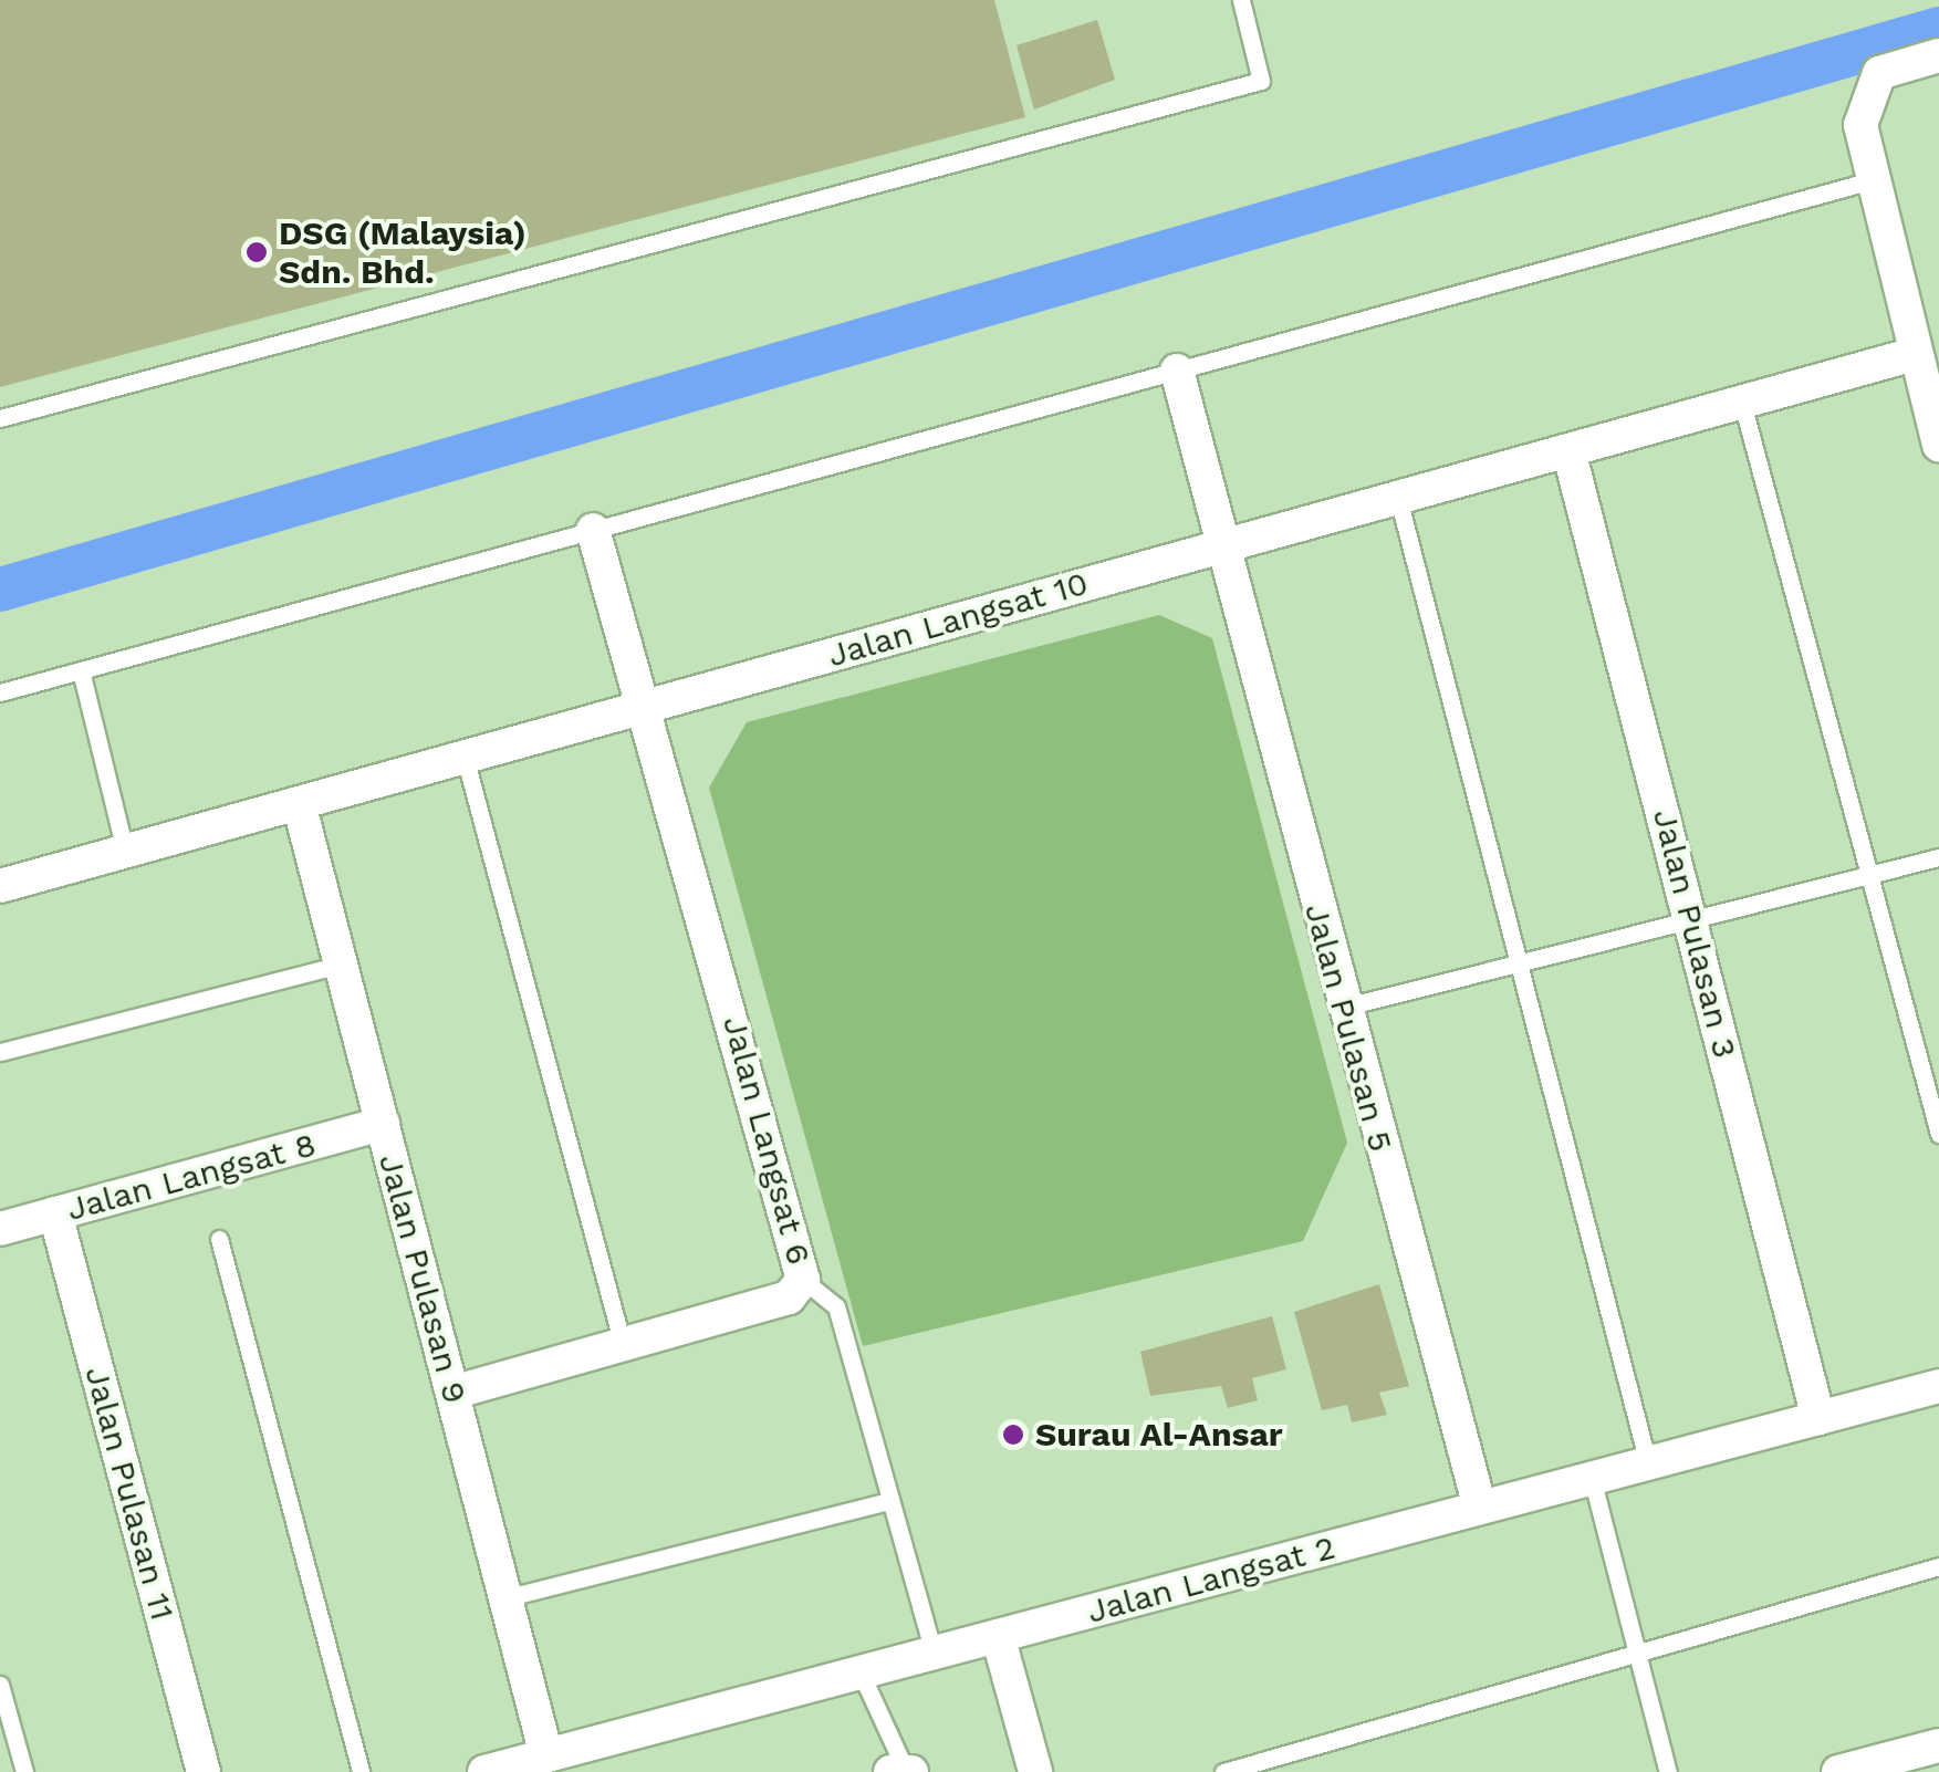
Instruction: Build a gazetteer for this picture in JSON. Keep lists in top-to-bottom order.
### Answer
{
  "streets": {
    "street": [
      "Jalan Langsat 10",
      "Jalan Pulasan 3",
      "Jalan Pulasan 5",
      "Jalan Langsat 6",
      "Jalan Langsat 8",
      "Jalan Pulasan 9",
      "Jalan Pulasan 11",
      "Jalan Langsat 2"
    ]
  },
  "crossings": [
    ["Jalan Langsat 10", "Jalan Pulasan 3"],
    ["Jalan Langsat 10", "Jalan Pulasan 5"],
    ["Jalan Langsat 10", "Jalan Langsat 6"],
    ["Jalan Langsat 10", "Jalan Pulasan 9"],
    ["Jalan Pulasan 3", "Jalan Langsat 2"],
    ["Jalan Pulasan 5", "Jalan Langsat 2"],
    ["Jalan Langsat 6", "Jalan Pulasan 9"],
    ["Jalan Langsat 8", "Jalan Pulasan 9"],
    ["Jalan Langsat 8", "Jalan Pulasan 11"],
    ["Jalan Pulasan 9", "Jalan Langsat 2"]
  ],
  "places": ["DSG (Malaysia) Sdn. Bhd.", "Surau Al-Ansar"]
}
